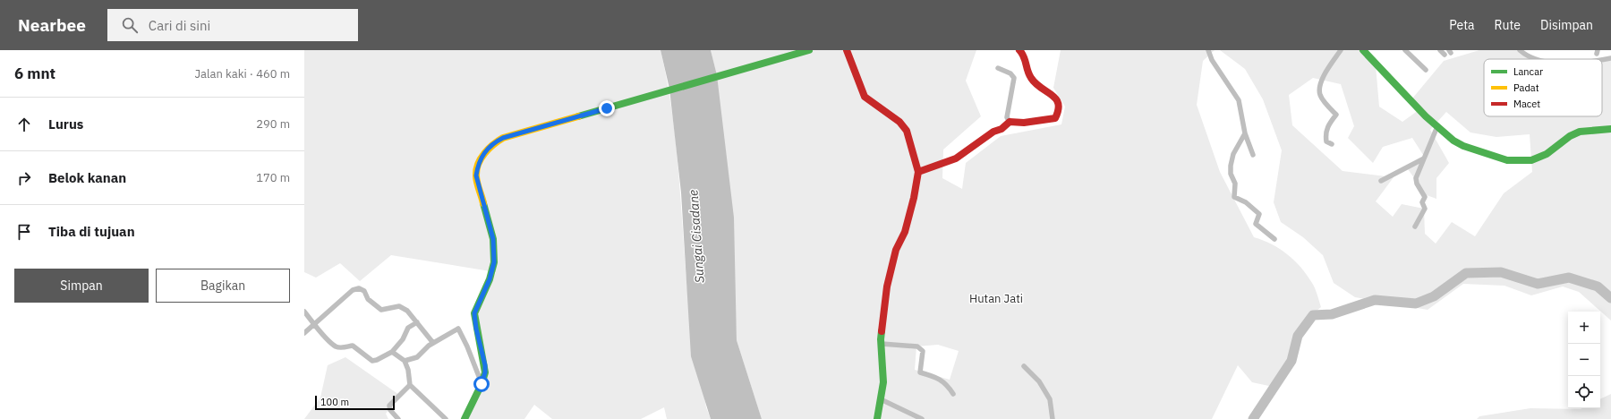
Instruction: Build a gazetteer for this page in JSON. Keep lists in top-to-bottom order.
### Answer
{
  "water": ["Sungai Cisadane"],
  "parks": ["Hutan Jati"],
  "legend": ["Lancar", "Padat", "Macet"],
  "scale_bar": "100 m",
  "page": {
    "header": "Nearbee",
    "search": "Cari di sini",
    "nav": ["Peta", "Rute", "Disimpan"],
    "heading": ["6 mnt", "Jalan kaki · 460 m"],
    "list": [
      ["Lurus", "290 m"],
      ["Belok kanan", "170 m"],
      "Tiba di tujuan"
    ],
    "buttons": ["Simpan", "Bagikan"],
    "map_buttons": ["+", "−"],
    "scale": "100 m"
  }
}
